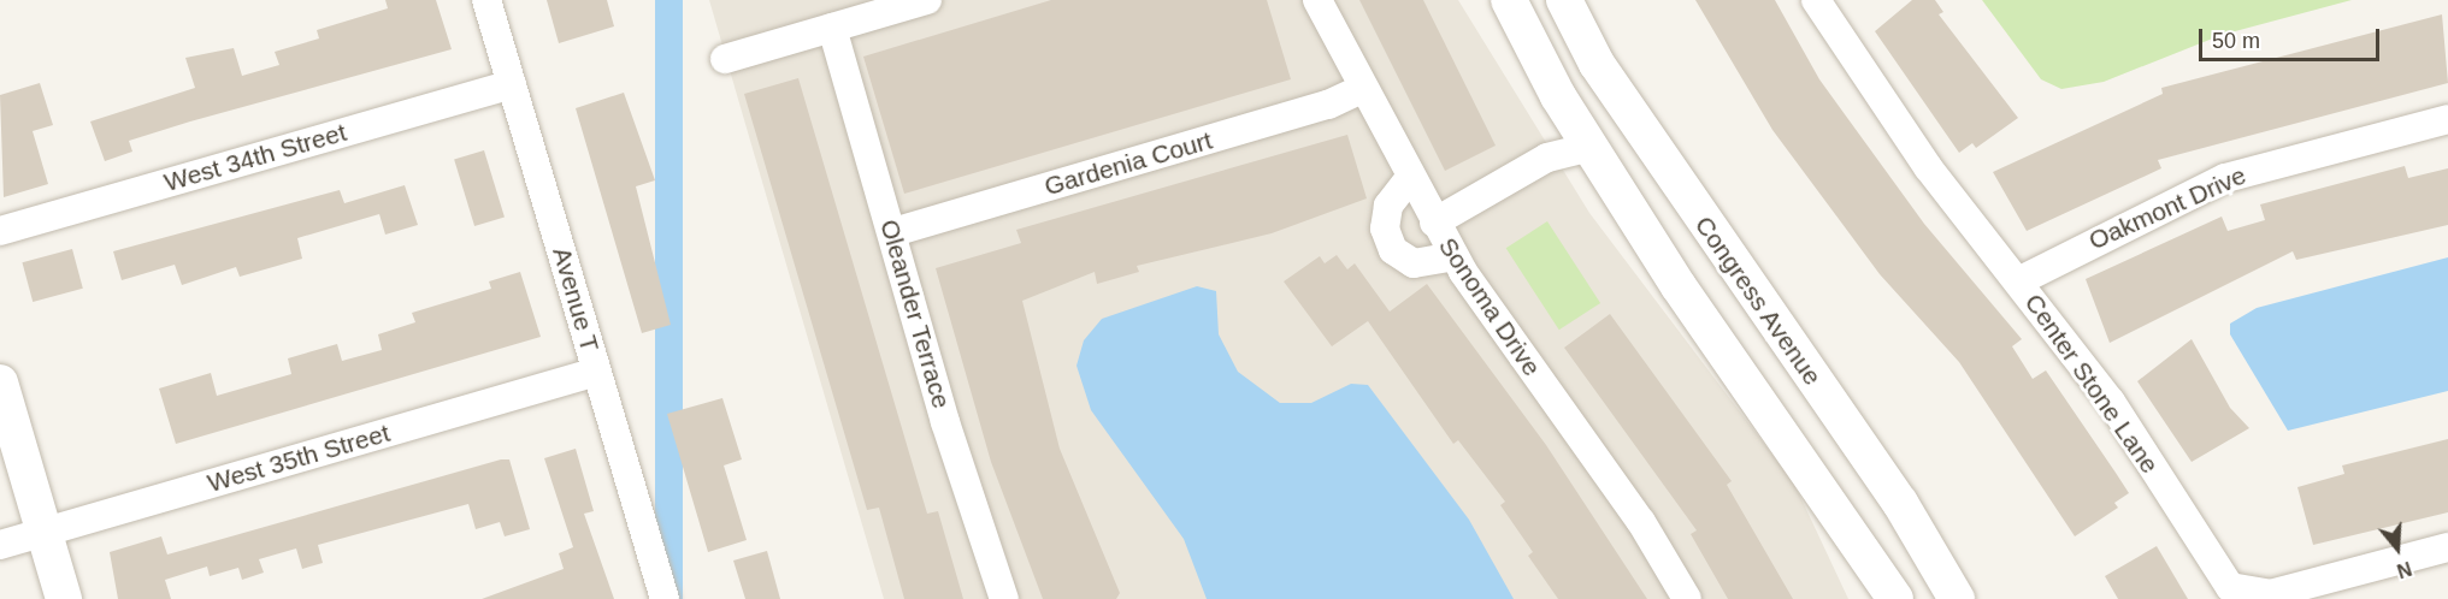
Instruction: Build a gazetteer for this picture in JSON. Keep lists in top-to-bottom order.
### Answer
{
  "streets": {
    "street": [
      "West 34th Street",
      "Gardenia Court",
      "Oakmont Drive",
      "Avenue T",
      "Congress Avenue",
      "Sonoma Drive",
      "Oleander Terrace",
      "Center Stone Lane",
      "West 35th Street"
    ]
  },
  "crossings": [
    ["West 34th Street", "Avenue T"],
    ["Gardenia Court", "Sonoma Drive"],
    ["Gardenia Court", "Oleander Terrace"],
    ["Oakmont Drive", "Center Stone Lane"],
    ["Avenue T", "West 35th Street"]
  ],
  "scale_bar": "50 m",
  "north": "bottom"
}
